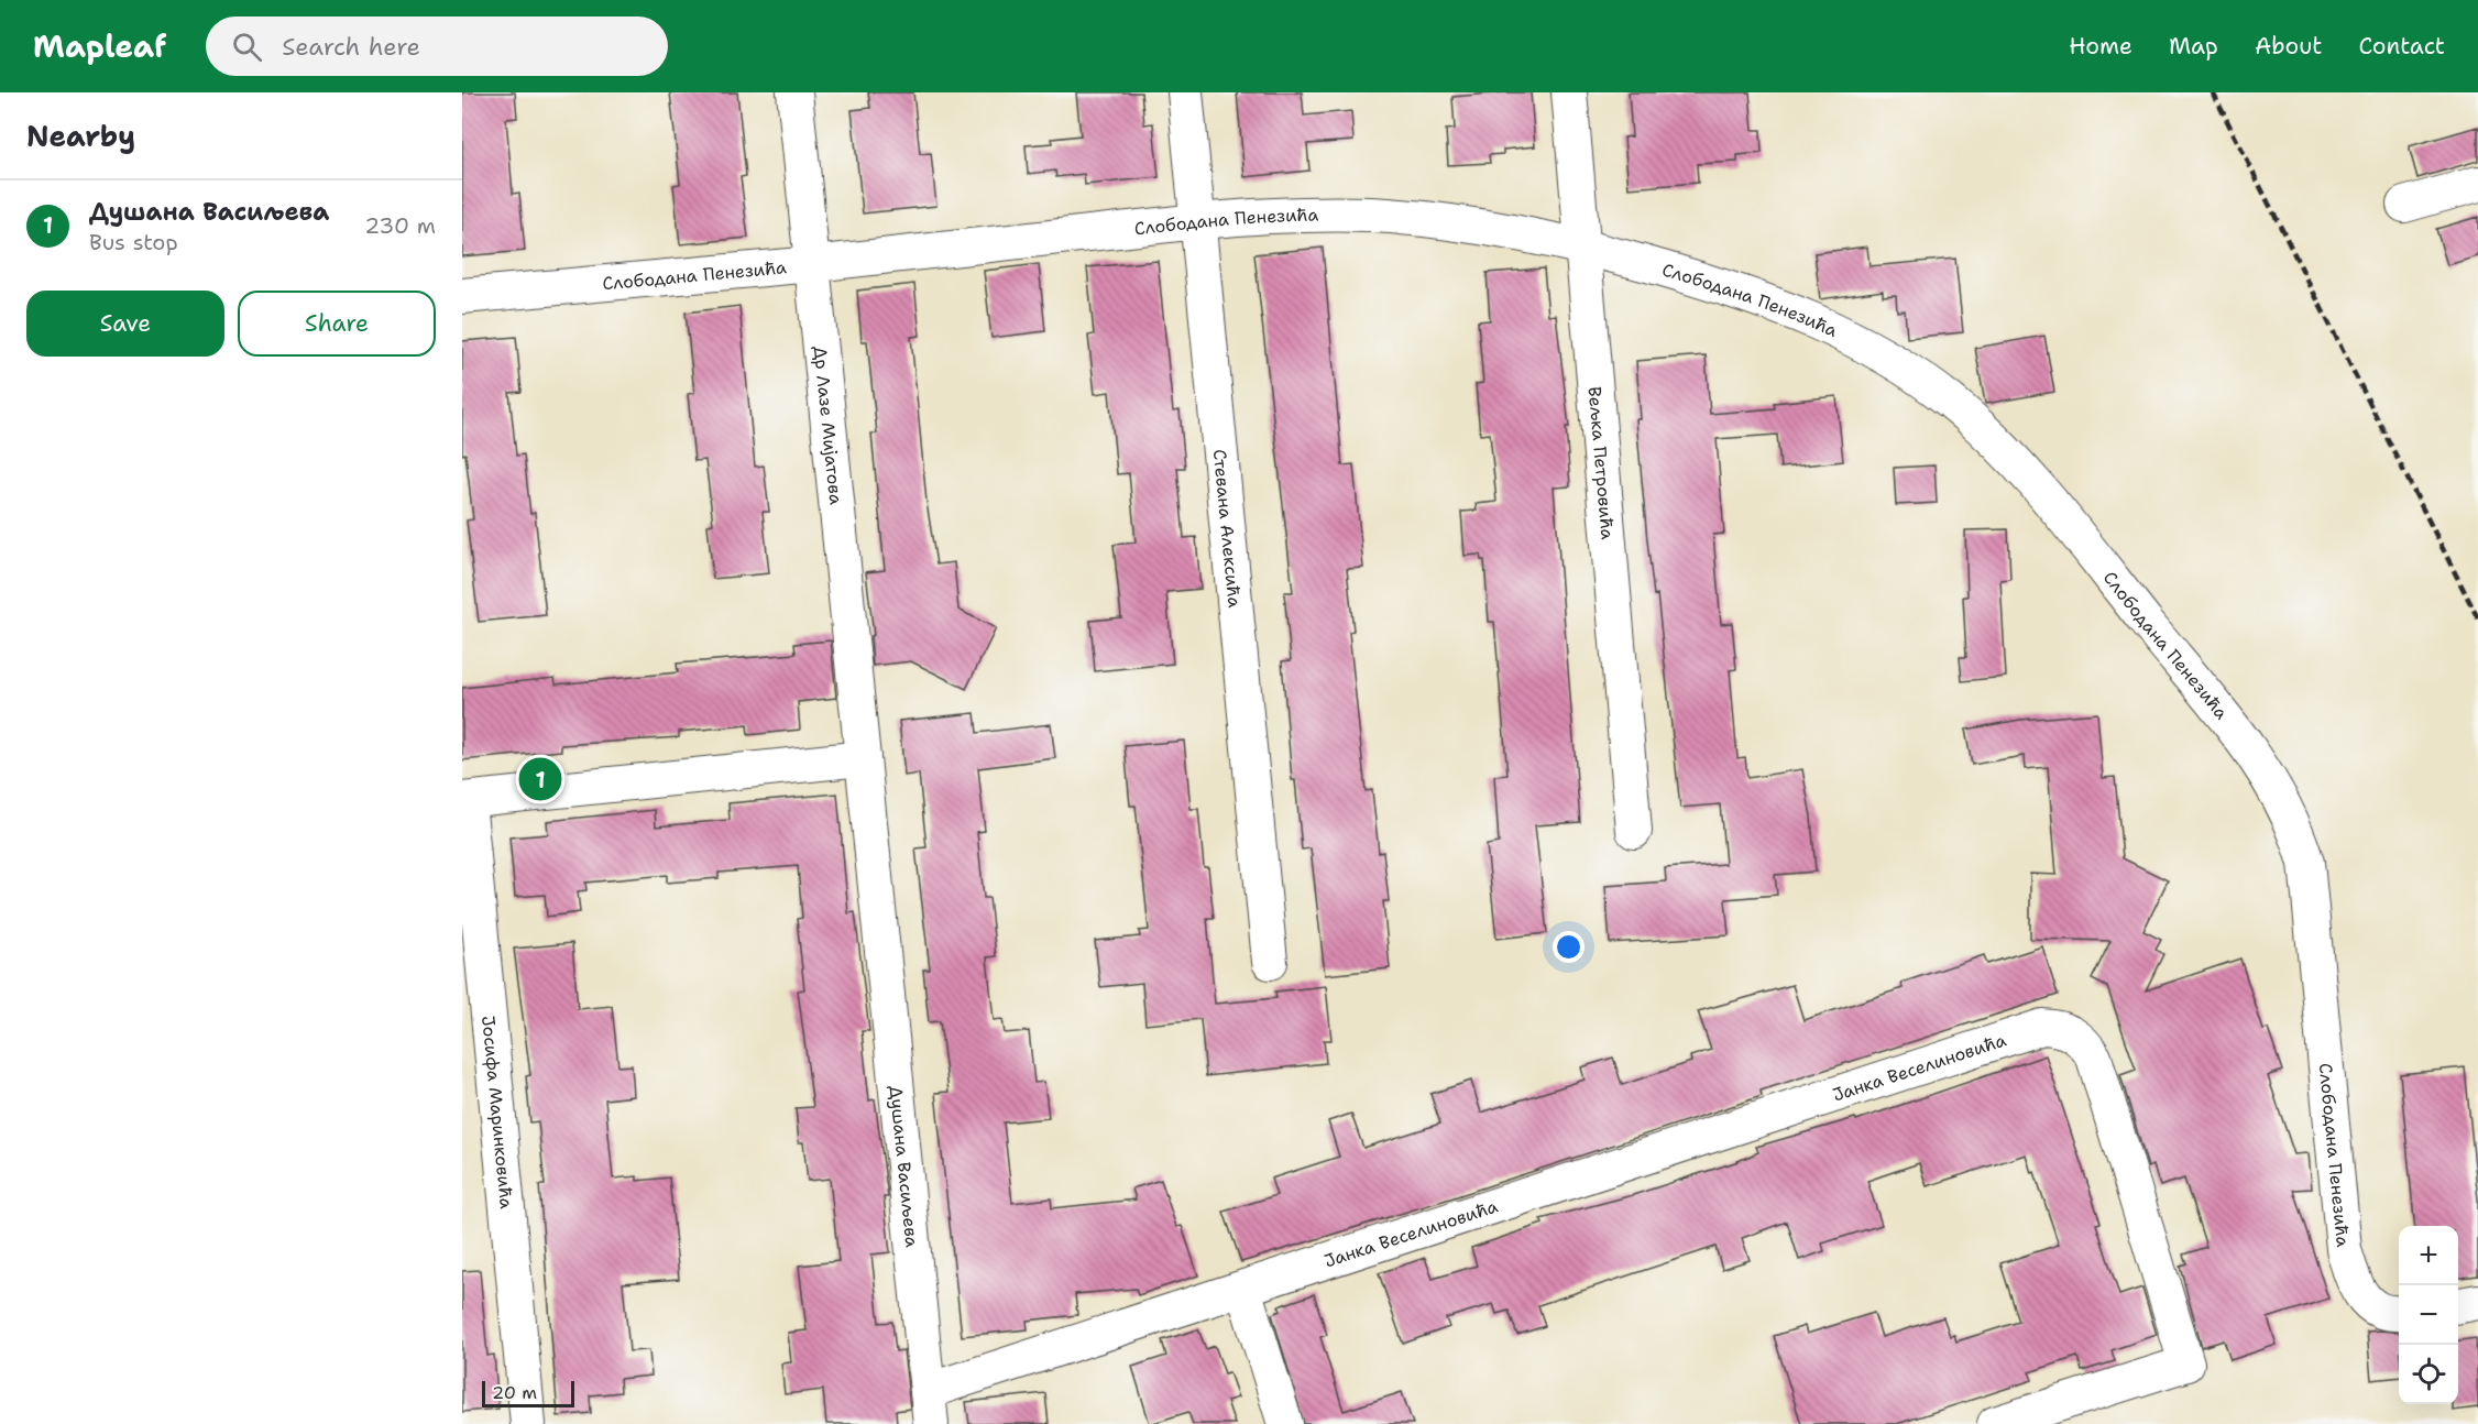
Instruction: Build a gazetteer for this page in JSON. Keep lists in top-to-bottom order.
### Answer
{
  "streets": {
    "street": [
      "Слободана Пенезића",
      "Др Лазе Мијатова",
      "Вељка Петровића",
      "Стевана Алексића",
      "Јанка Веселиновића",
      "Јосифа Маринковића",
      "Душана Васиљева"
    ]
  },
  "crossings": [
    ["Слободана Пенезића", "Др Лазе Мијатова"],
    ["Слободана Пенезића", "Вељка Петровића"],
    ["Слободана Пенезића", "Стевана Алексића"],
    ["Др Лазе Мијатова", "Душана Васиљева"],
    ["Јанка Веселиновића", "Душана Васиљева"]
  ],
  "scale_bar": "20 m",
  "page": {
    "header": "Mapleaf",
    "search": "Search here",
    "nav": [
      "Home",
      "Map",
      "About",
      "Contact"
    ],
    "heading": "Nearby",
    "list": [
      {
        "mark": "1",
        "name": "Душана Васиљева",
        "note": "Bus stop",
        "value": "230 m"
      }
    ],
    "buttons": ["Save", "Share"],
    "pins": "1",
    "map_buttons": ["+", "−"],
    "scale": "20 m"
  }
}
